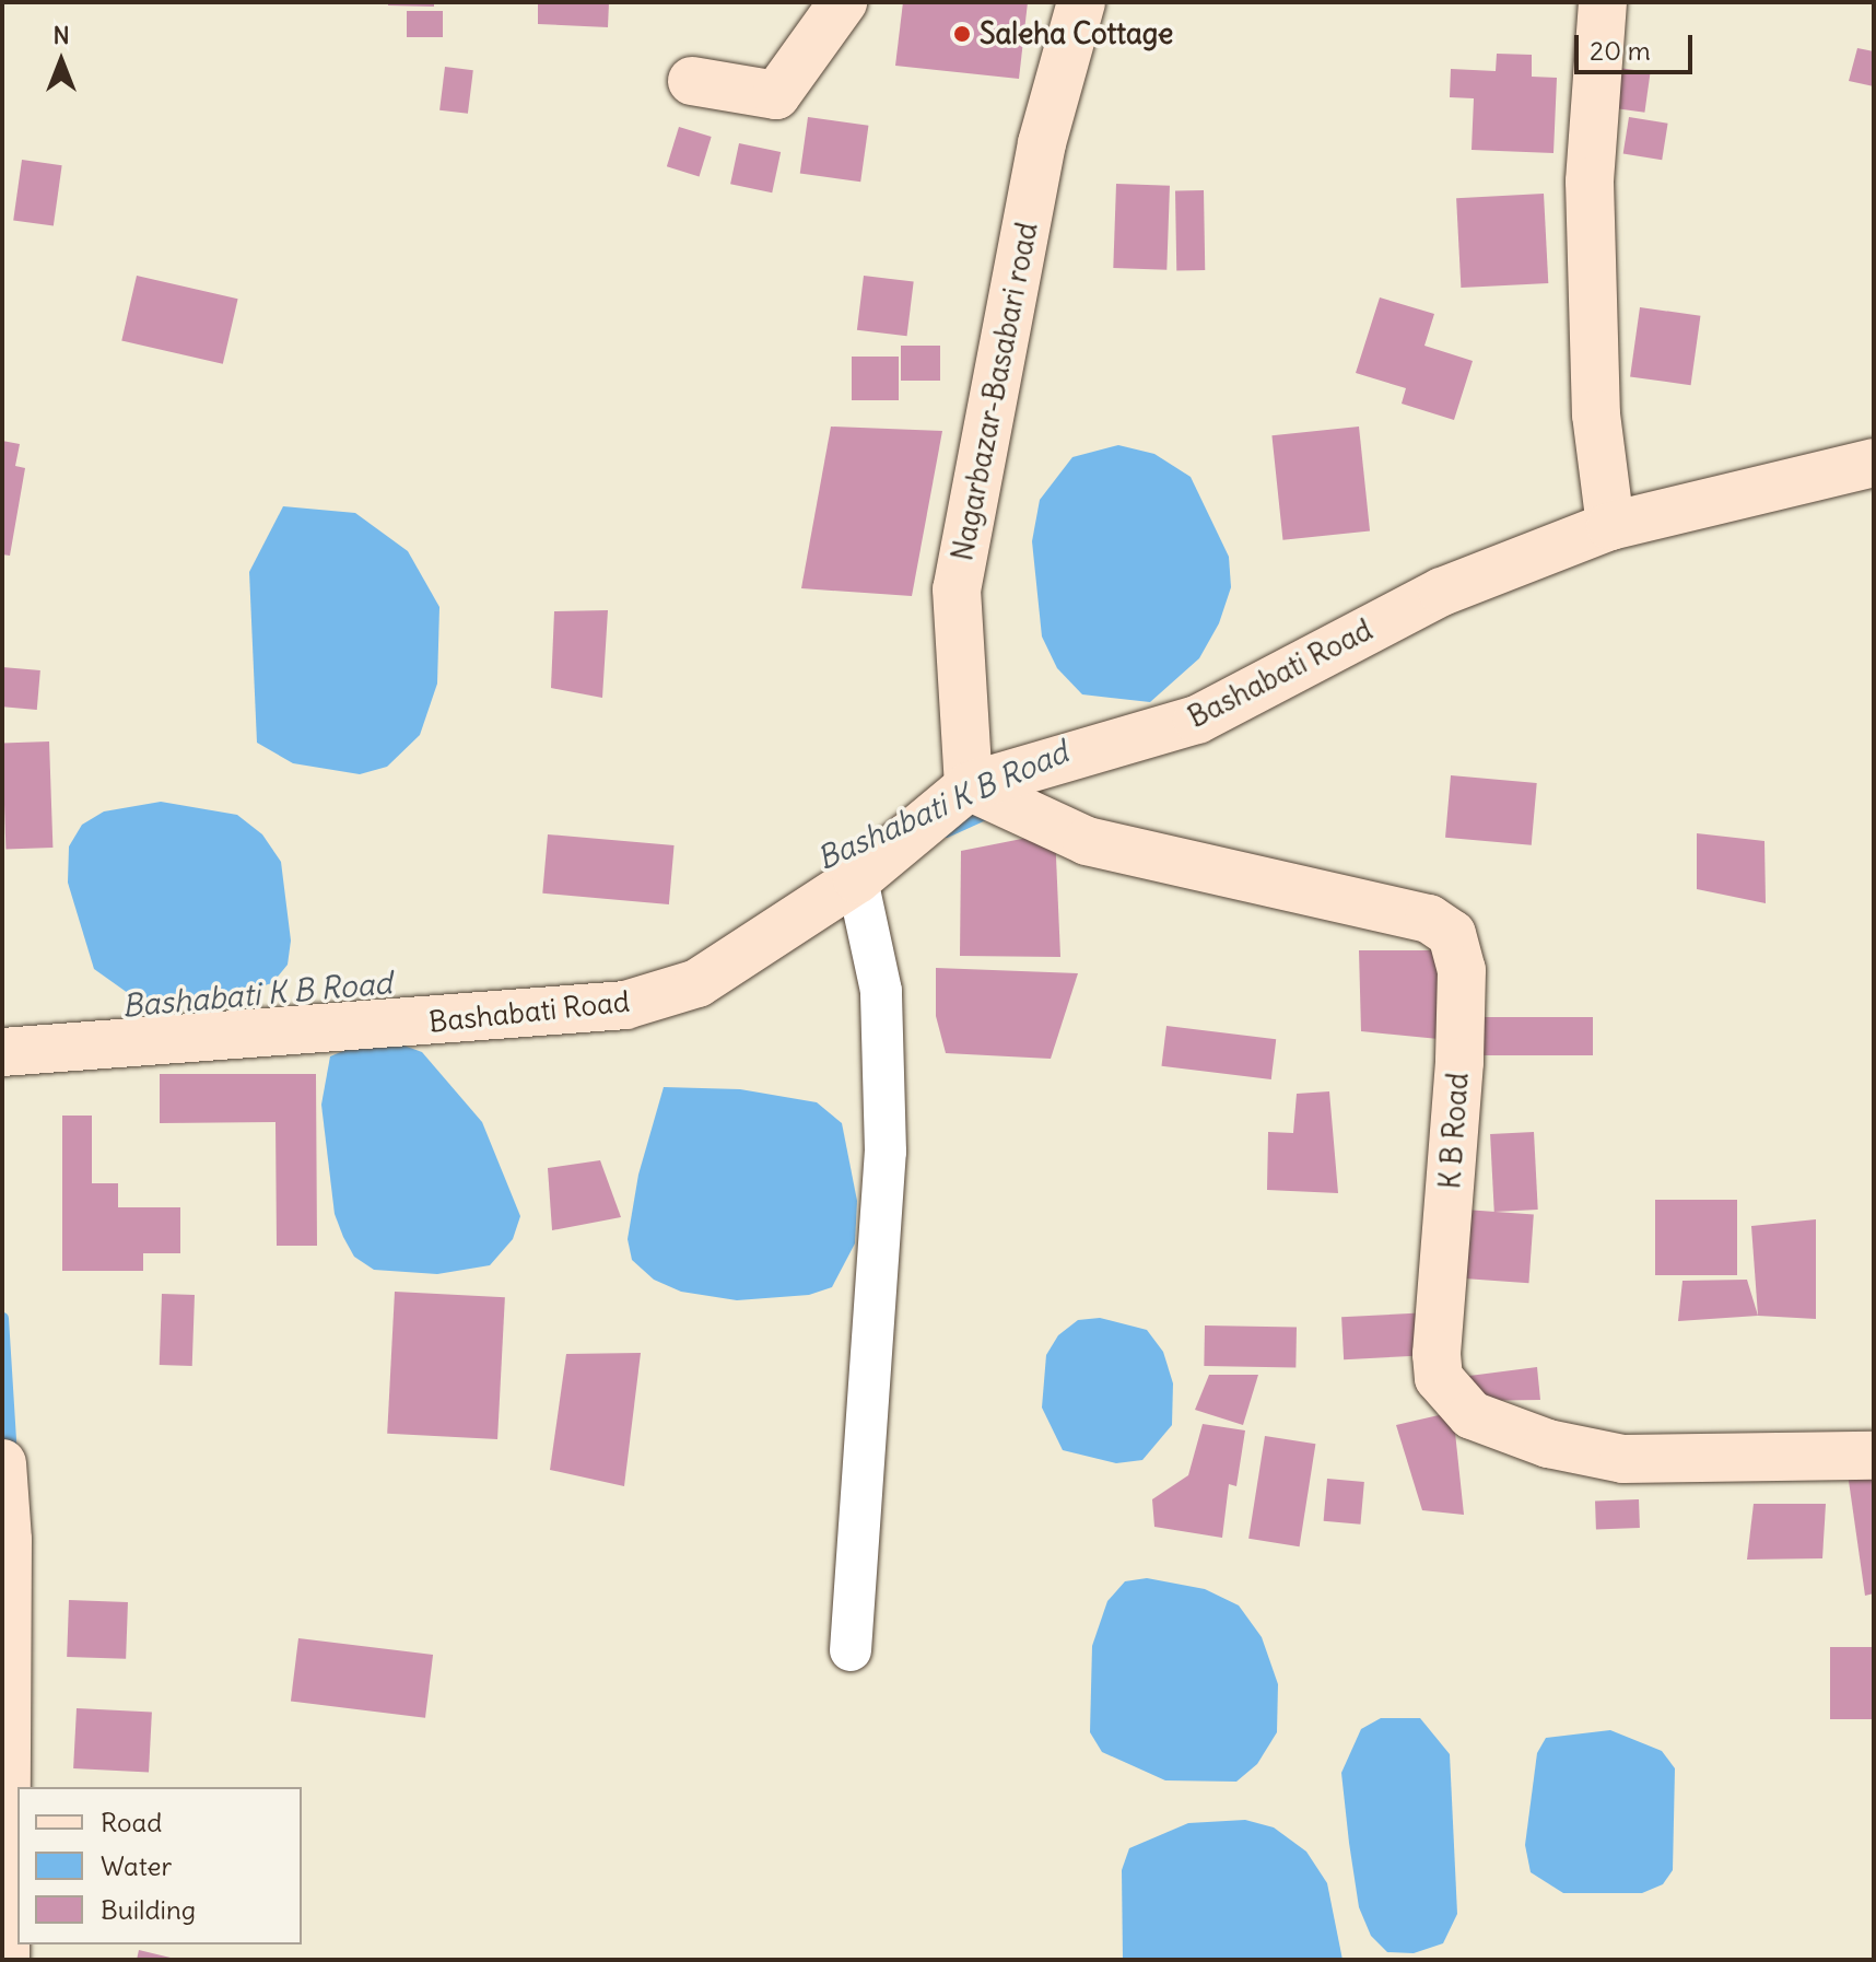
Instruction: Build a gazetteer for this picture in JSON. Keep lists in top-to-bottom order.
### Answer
{
  "streets": {
    "street": ["Nagarbazar-Basabari road", "Bashabati Road", "K B Road"]
  },
  "crossings": [
    ["Nagarbazar-Basabari road", "Bashabati Road"],
    ["Nagarbazar-Basabari road", "K B Road"],
    ["Bashabati Road", "K B Road"]
  ],
  "water": ["Bashabati K B Road"],
  "places": ["Saleha Cottage"],
  "legend": ["Road", "Water", "Building"],
  "scale_bar": "20 m",
  "north": "top"
}
